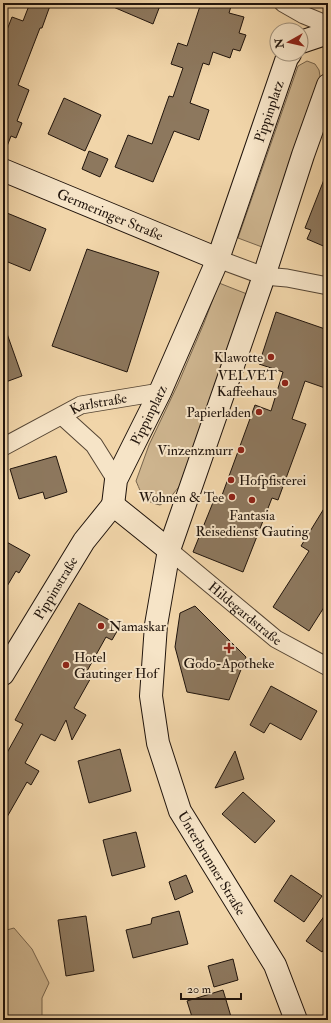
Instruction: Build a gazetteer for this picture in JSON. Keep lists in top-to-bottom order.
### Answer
{
  "streets": {
    "street": [
      "Pippinplatz",
      "Germeringer Straße",
      "Karlstraße",
      "Pippinstraße",
      "Hildegardstraße",
      "Unterbrunner Straße"
    ]
  },
  "crossings": [
    ["Pippinplatz", "Germeringer Straße"],
    ["Pippinplatz", "Karlstraße"],
    ["Pippinplatz", "Pippinstraße"],
    ["Hildegardstraße", "Unterbrunner Straße"]
  ],
  "places": {
    "other": [
      "Klawotte",
      "VELVET Kaffeehaus",
      "Papierladen",
      "Vinzenzmurr",
      "Hofpfisterei",
      "Wohnen & Tee",
      "Fantasia Reisedienst Gauting",
      "Namaskar",
      "Hotel Gautinger Hof"
    ],
    "health": ["Godo-Apotheke"]
  },
  "scale_bar": "20 m",
  "north": "left"
}
